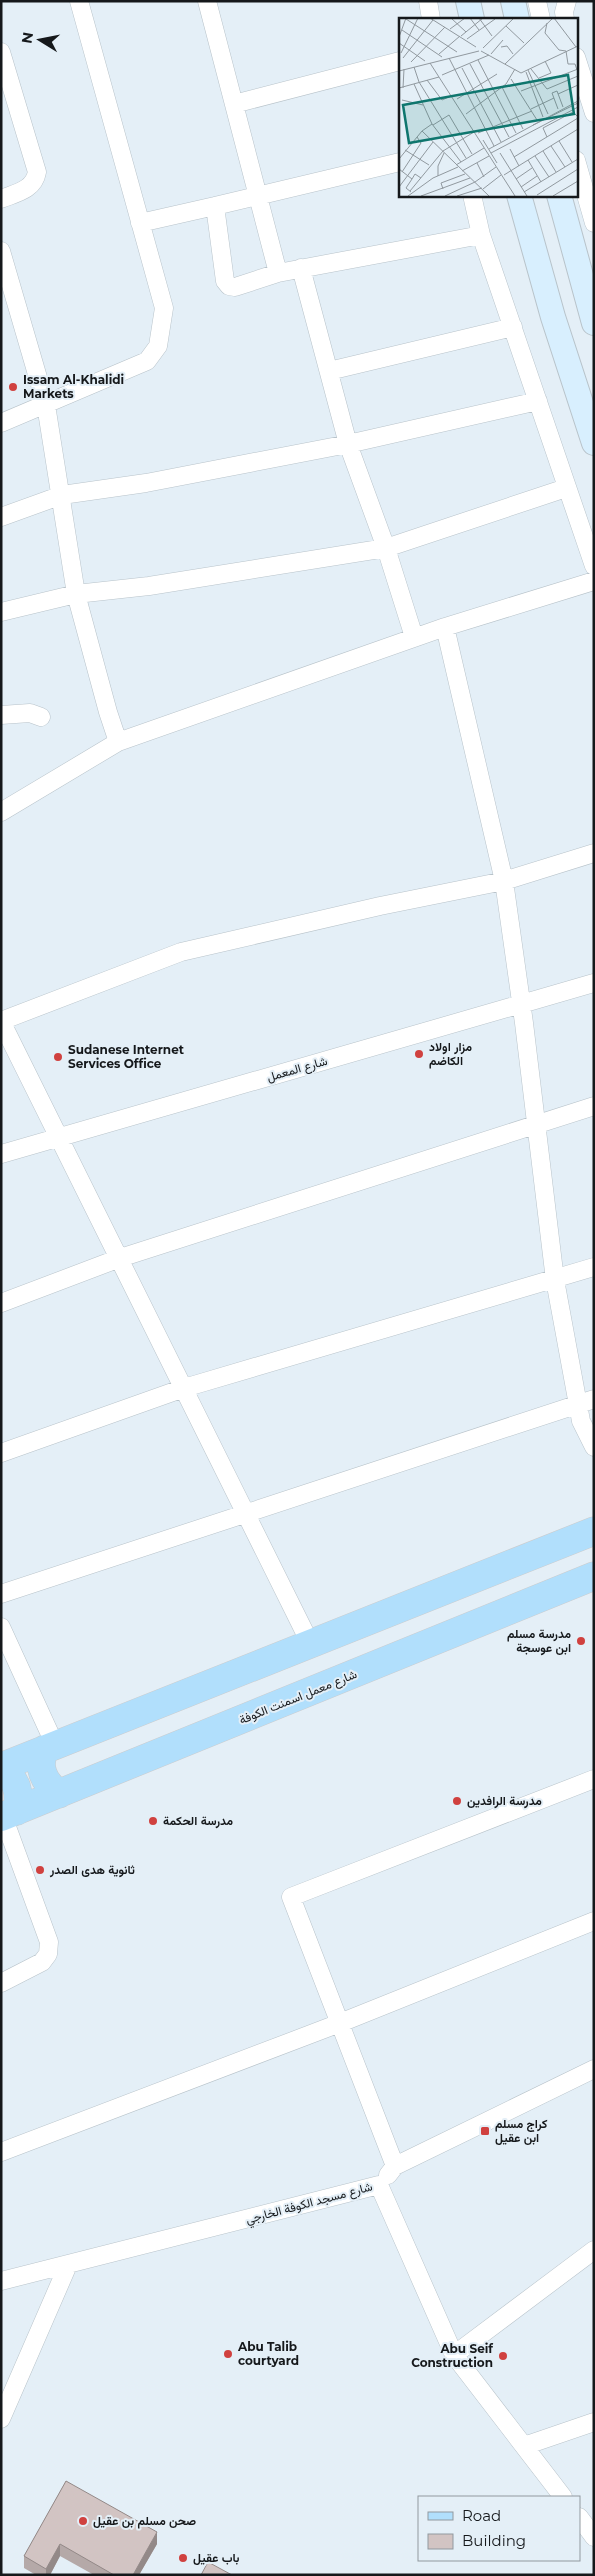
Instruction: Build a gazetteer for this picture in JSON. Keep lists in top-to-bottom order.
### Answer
{
  "streets": {
    "main road": ["شارع معمل اسمنت الكوفة"],
    "street": ["شارع المعمل", "شارع مسجد الكوفة الخارجي"]
  },
  "places": {
    "other": [
      "Issam Al-Khalidi Markets",
      "مزار اولاد الكاضم",
      "Sudanese Internet Services Office",
      "مدرسة مسلم ابن عوسجة",
      "مدرسة الرافدين",
      "مدرسة الحكمة",
      "ثانوية هدى الصدر",
      "Abu Talib courtyard",
      "Abu Seif Construction",
      "صحن مسلم بن عقيل",
      "باب عقيل"
    ],
    "transit": ["كراج مسلم ابن عقيل"]
  },
  "legend": ["Road", "Building"],
  "north": "left"
}
